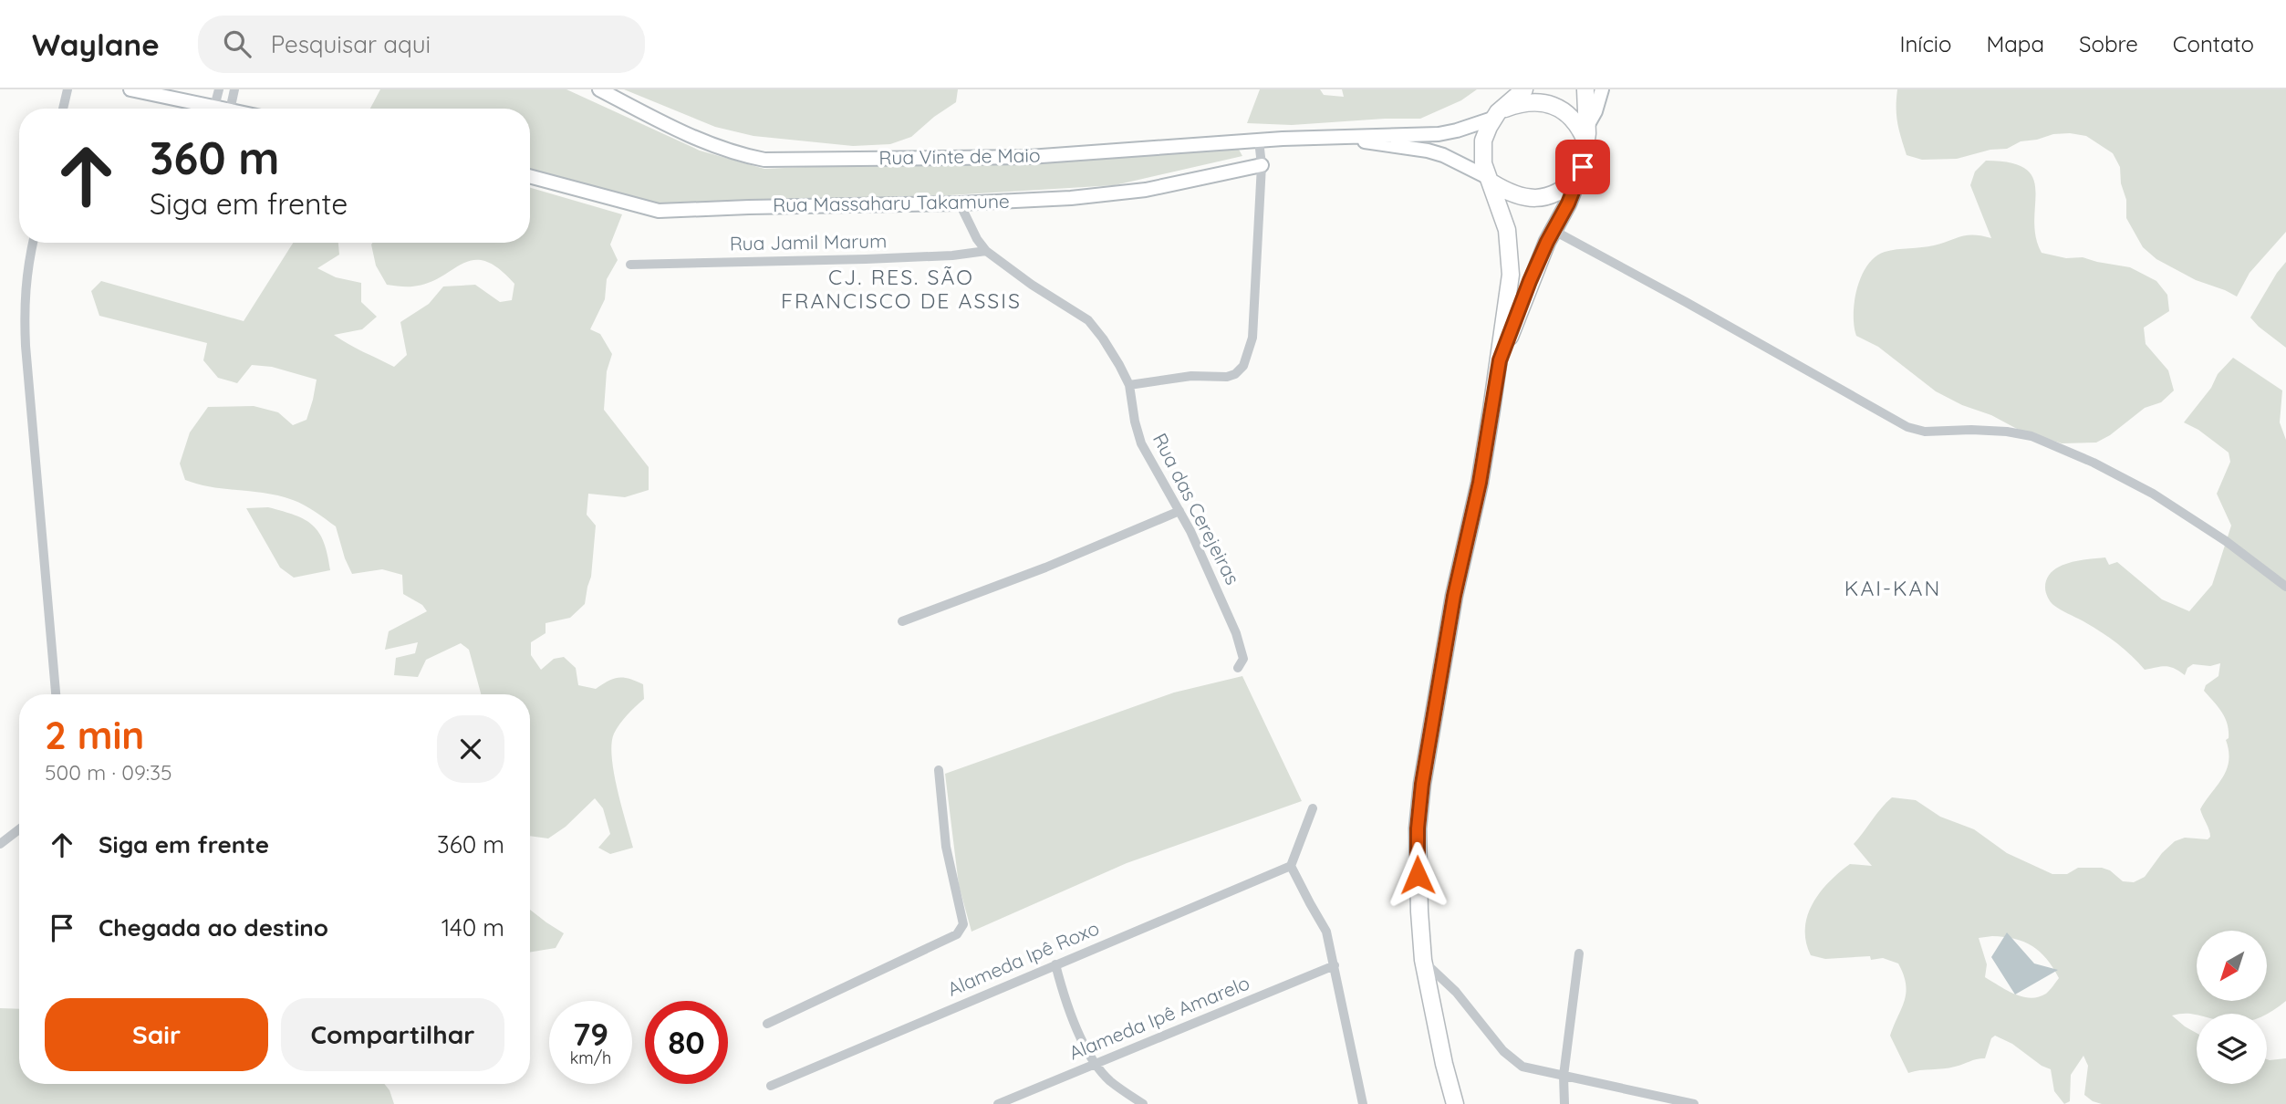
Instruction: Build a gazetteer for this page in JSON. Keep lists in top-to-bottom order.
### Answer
{
  "streets": {
    "main road": ["Rua Vinte de Maio", "Rua Massaharu Takamune"],
    "street": [
      "Rua Jamil Marum",
      "Rua das Cerejeiras",
      "Alameda Ipê Roxo",
      "Alameda Ipê Amarelo"
    ]
  },
  "crossings": [
    ["Rua Massaharu Takamune", "Rua das Cerejeiras"],
    ["Rua Jamil Marum", "Rua das Cerejeiras"]
  ],
  "districts": ["CJ. RES. SÃO FRANCISCO DE ASSIS", "KAI-KAN"],
  "north": "bottom left",
  "page": {
    "header": "Waylane",
    "search": "Pesquisar aqui",
    "nav": [
      "Início",
      "Mapa",
      "Sobre",
      "Contato"
    ],
    "turn": ["360 m", "Siga em frente"],
    "heading": ["2 min", "500 m · 09:35"],
    "list": [
      {
        "name": "Siga em frente",
        "value": "360 m"
      },
      {
        "name": "Chegada ao destino",
        "value": "140 m"
      }
    ],
    "buttons": ["Sair", "Compartilhar"],
    "speed": "79 km/h",
    "limit": "80"
  }
}
